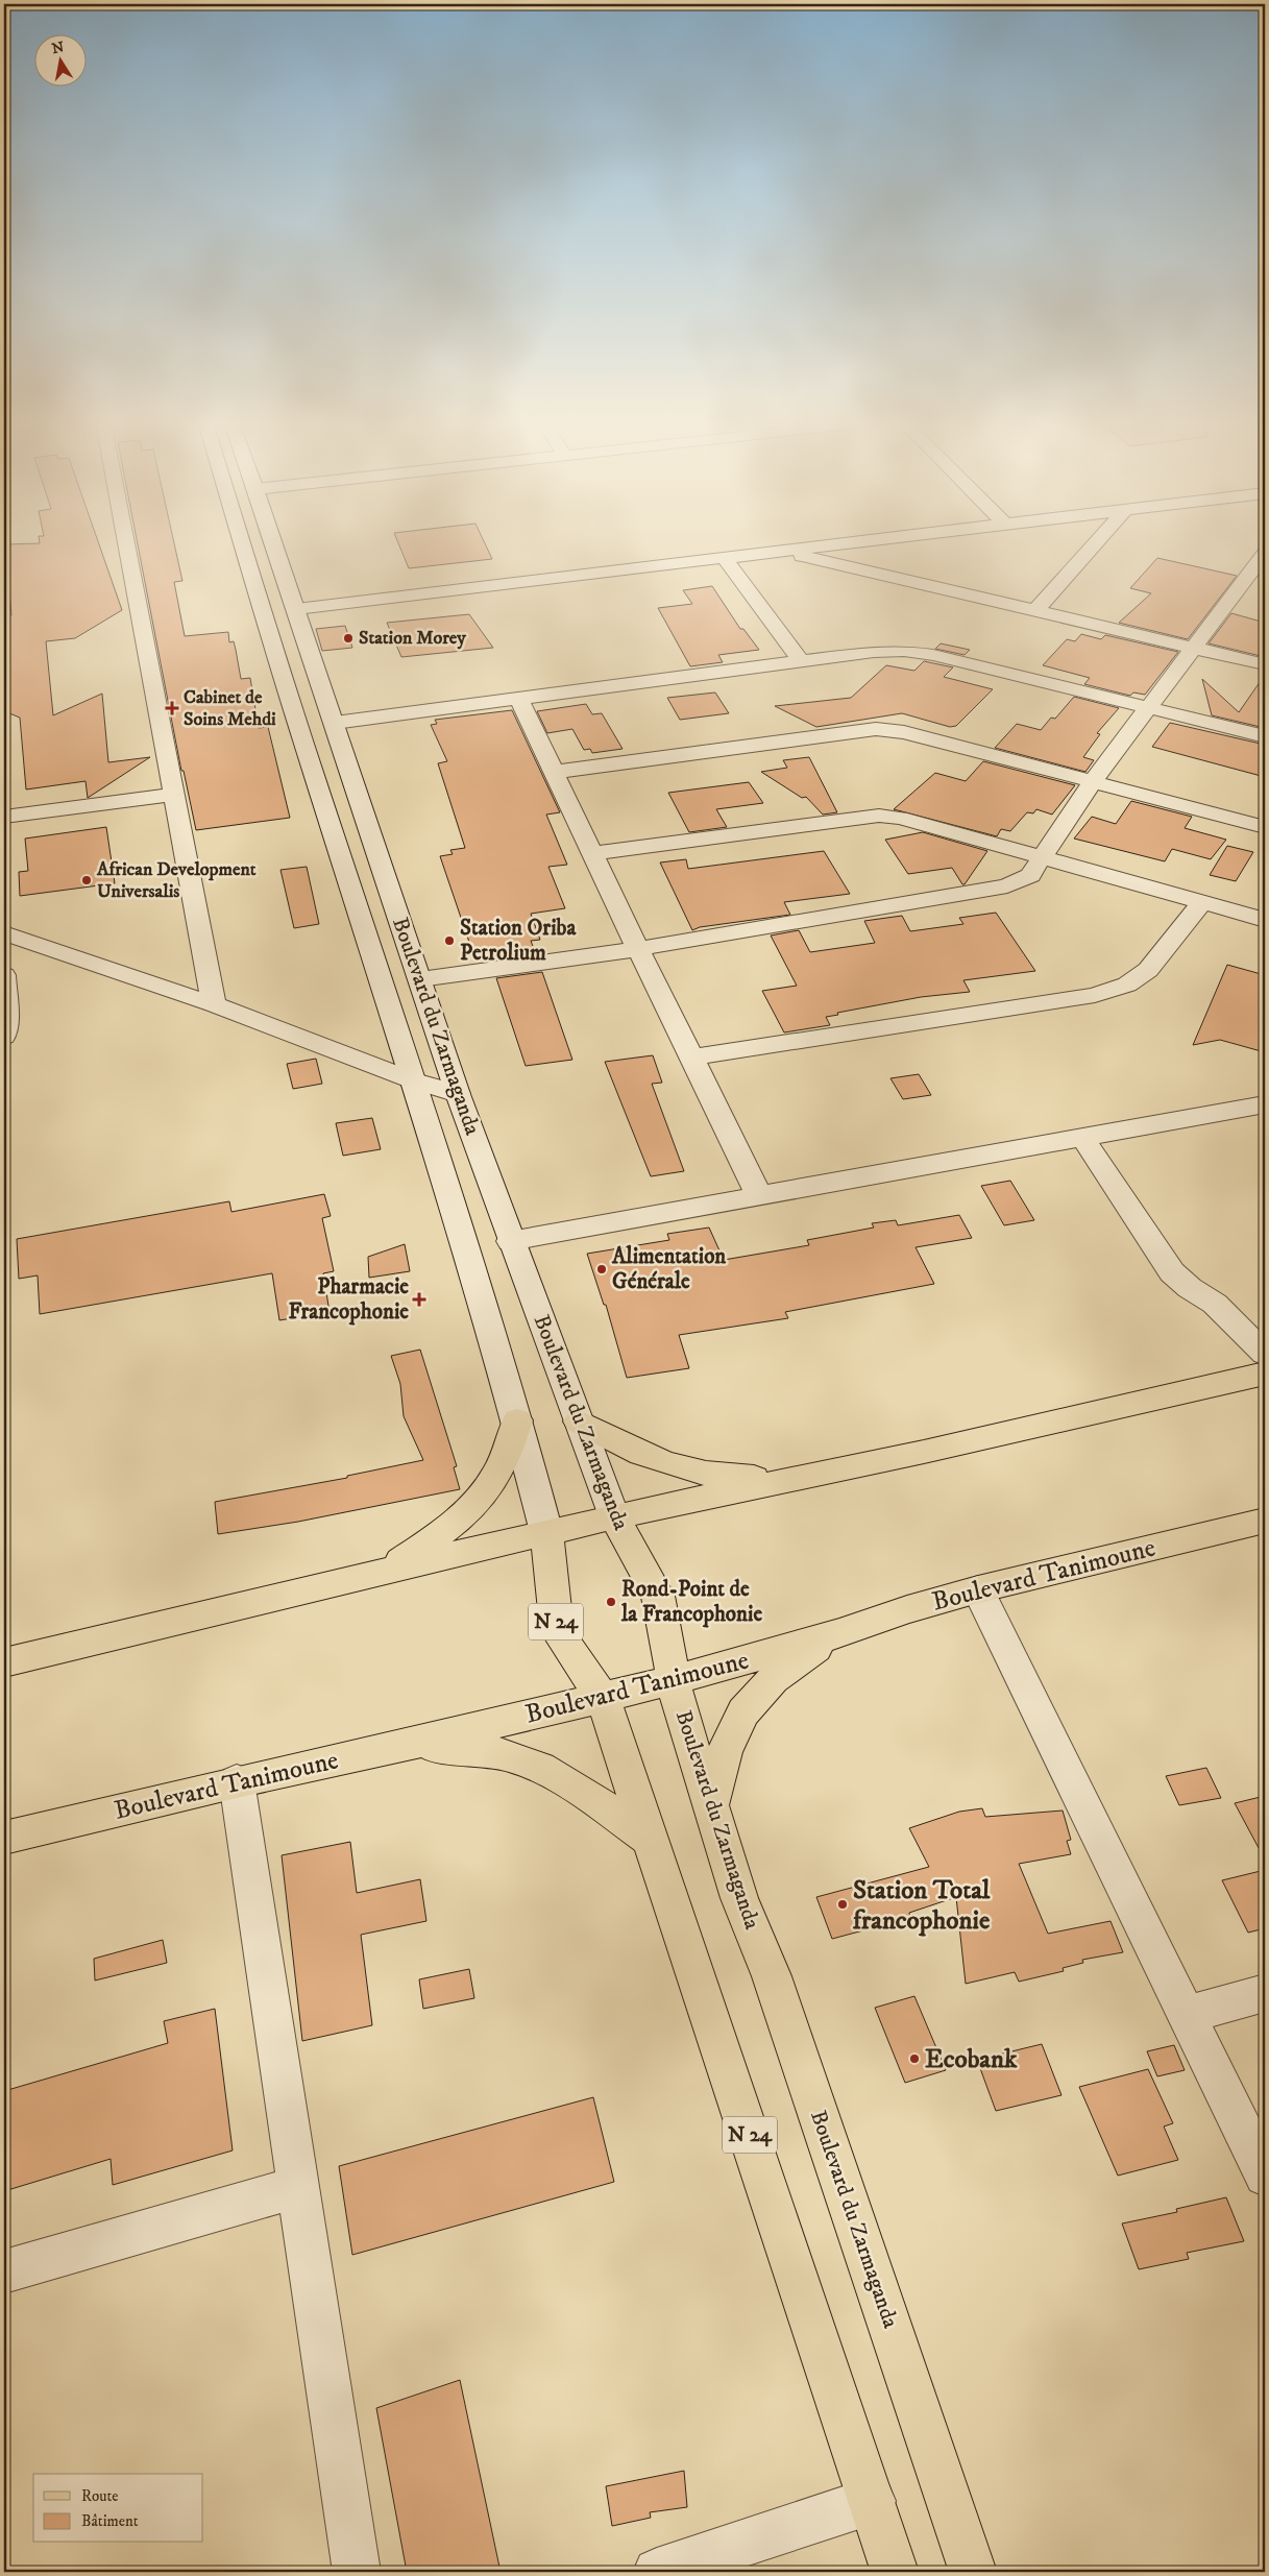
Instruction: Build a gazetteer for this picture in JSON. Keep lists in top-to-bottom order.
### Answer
{
  "streets": {
    "main road": ["Boulevard du Zarmaganda", "Boulevard Tanimoune", "N 24"]
  },
  "crossings": [
    ["Boulevard du Zarmaganda", "Boulevard Tanimoune"]
  ],
  "places": {
    "other": [
      "Station Morey",
      "African Development Universalis",
      "Station Oriba Petrolium",
      "Alimentation Générale",
      "Rond-Point de la Francophonie",
      "Station Total francophonie",
      "Ecobank"
    ],
    "health": ["Cabinet de Soins Mehdi", "Pharmacie Francophonie"]
  },
  "legend": ["Route", "Bâtiment"],
  "north": "top"
}
